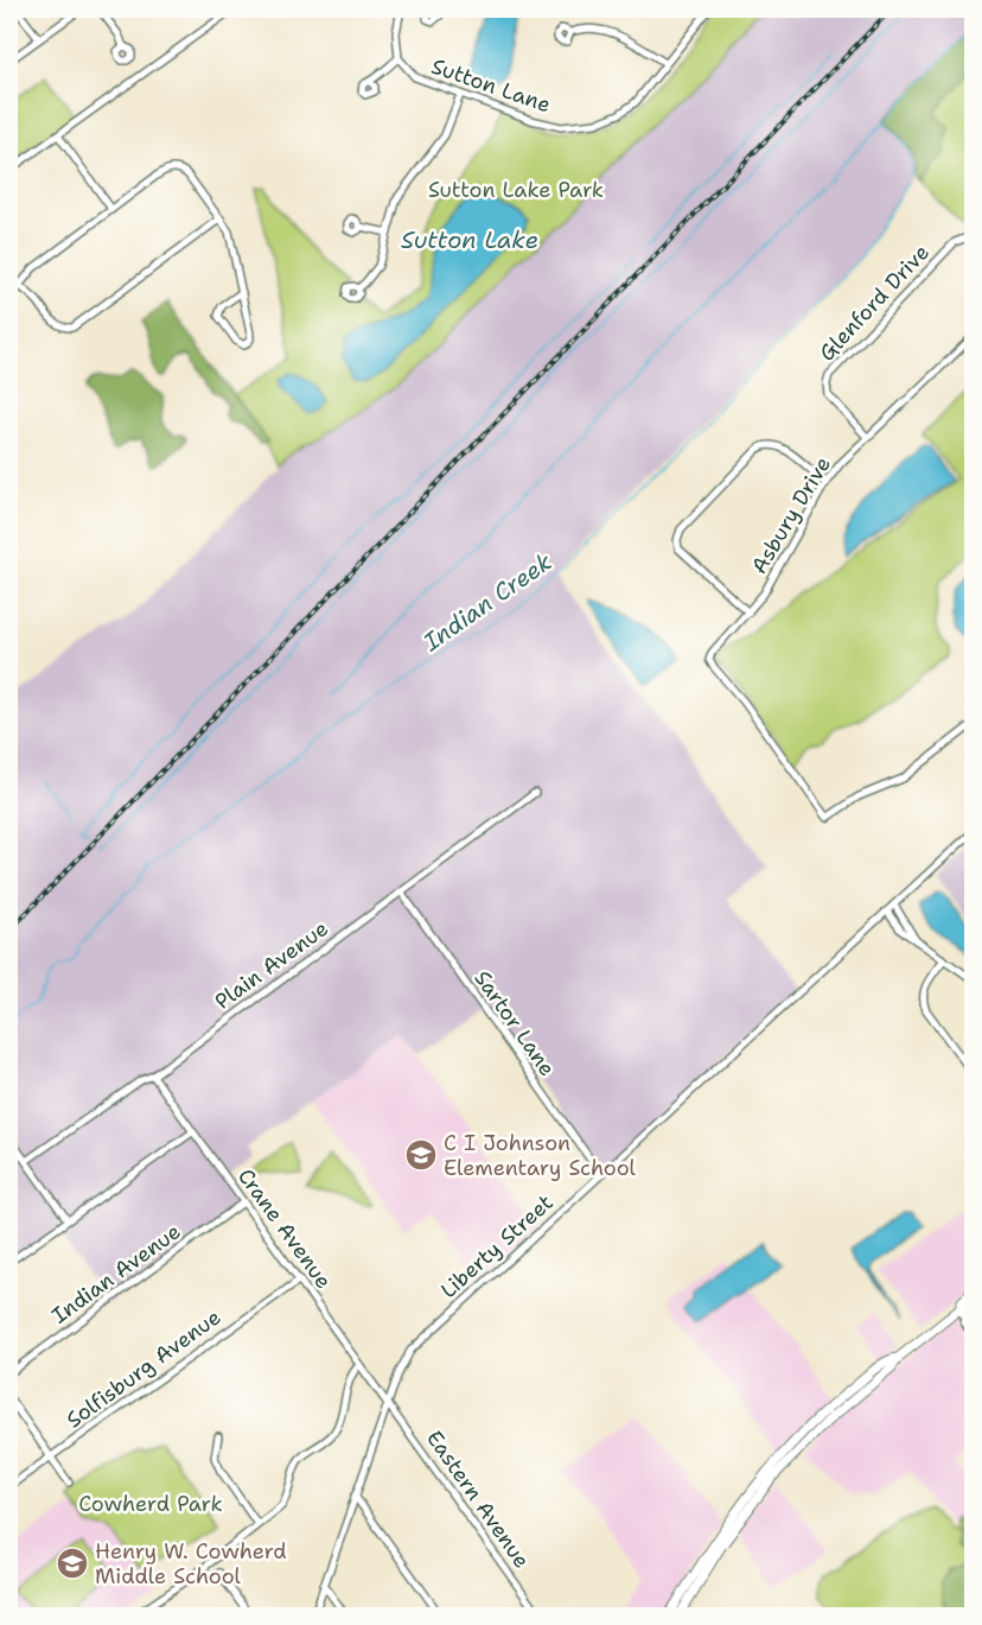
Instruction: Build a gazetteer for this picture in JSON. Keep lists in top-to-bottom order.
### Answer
{
  "streets": {
    "street": [
      "Sutton Lane",
      "Glenford Drive",
      "Asbury Drive",
      "Plain Avenue",
      "Sartor Lane",
      "Crane Avenue",
      "Liberty Street",
      "Indian Avenue",
      "Solfisburg Avenue",
      "Eastern Avenue"
    ]
  },
  "crossings": [
    ["Glenford Drive", "Asbury Drive"],
    ["Plain Avenue", "Sartor Lane"],
    ["Plain Avenue", "Crane Avenue"],
    ["Sartor Lane", "Liberty Street"],
    ["Crane Avenue", "Liberty Street"],
    ["Crane Avenue", "Indian Avenue"],
    ["Crane Avenue", "Solfisburg Avenue"],
    ["Crane Avenue", "Eastern Avenue"],
    ["Liberty Street", "Eastern Avenue"]
  ],
  "water": ["Sutton Lake", "Indian Creek"],
  "parks": ["Sutton Lake Park", "Cowherd Park"],
  "places": {
    "school or university": ["C I Johnson Elementary School", "Henry W. Cowherd Middle School"]
  }
}
